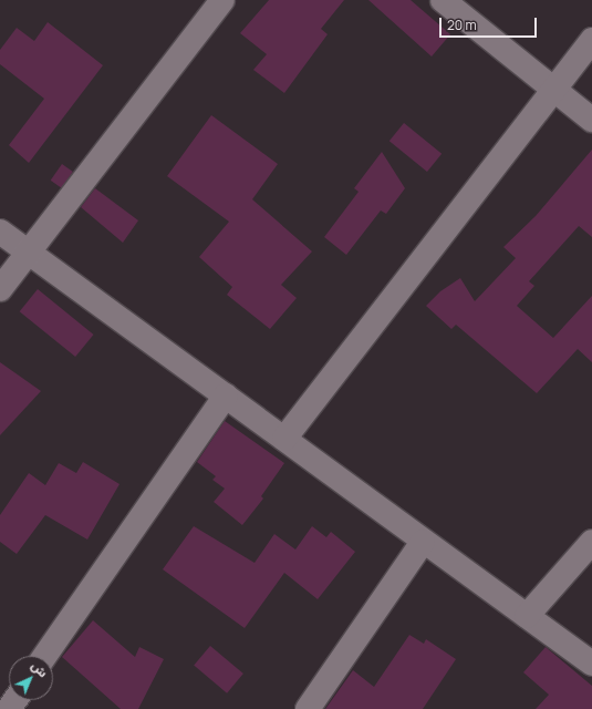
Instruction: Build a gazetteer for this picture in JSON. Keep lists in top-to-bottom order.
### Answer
{
  "scale_bar": "20 m",
  "north": "top right"
}
